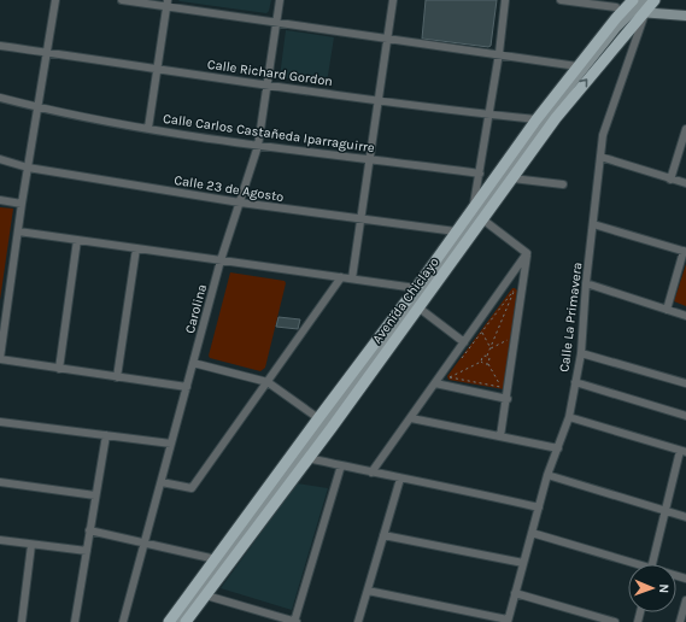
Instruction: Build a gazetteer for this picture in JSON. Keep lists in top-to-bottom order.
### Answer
{
  "streets": {
    "main road": ["Avenida Chiclayo"],
    "street": [
      "Calle Richard Gordon",
      "Calle Carlos Castañeda Iparraguirre",
      "Calle 23 de Agosto",
      "Carolina",
      "Calle La Primavera"
    ]
  },
  "crossings": [
    ["Calle Richard Gordon", "Avenida Chiclayo"],
    ["Calle Richard Gordon", "Carolina"],
    ["Calle Carlos Castañeda Iparraguirre", "Carolina"],
    ["Calle 23 de Agosto", "Avenida Chiclayo"],
    ["Calle 23 de Agosto", "Carolina"],
    ["Avenida Chiclayo", "Calle La Primavera"]
  ],
  "north": "right"
}
